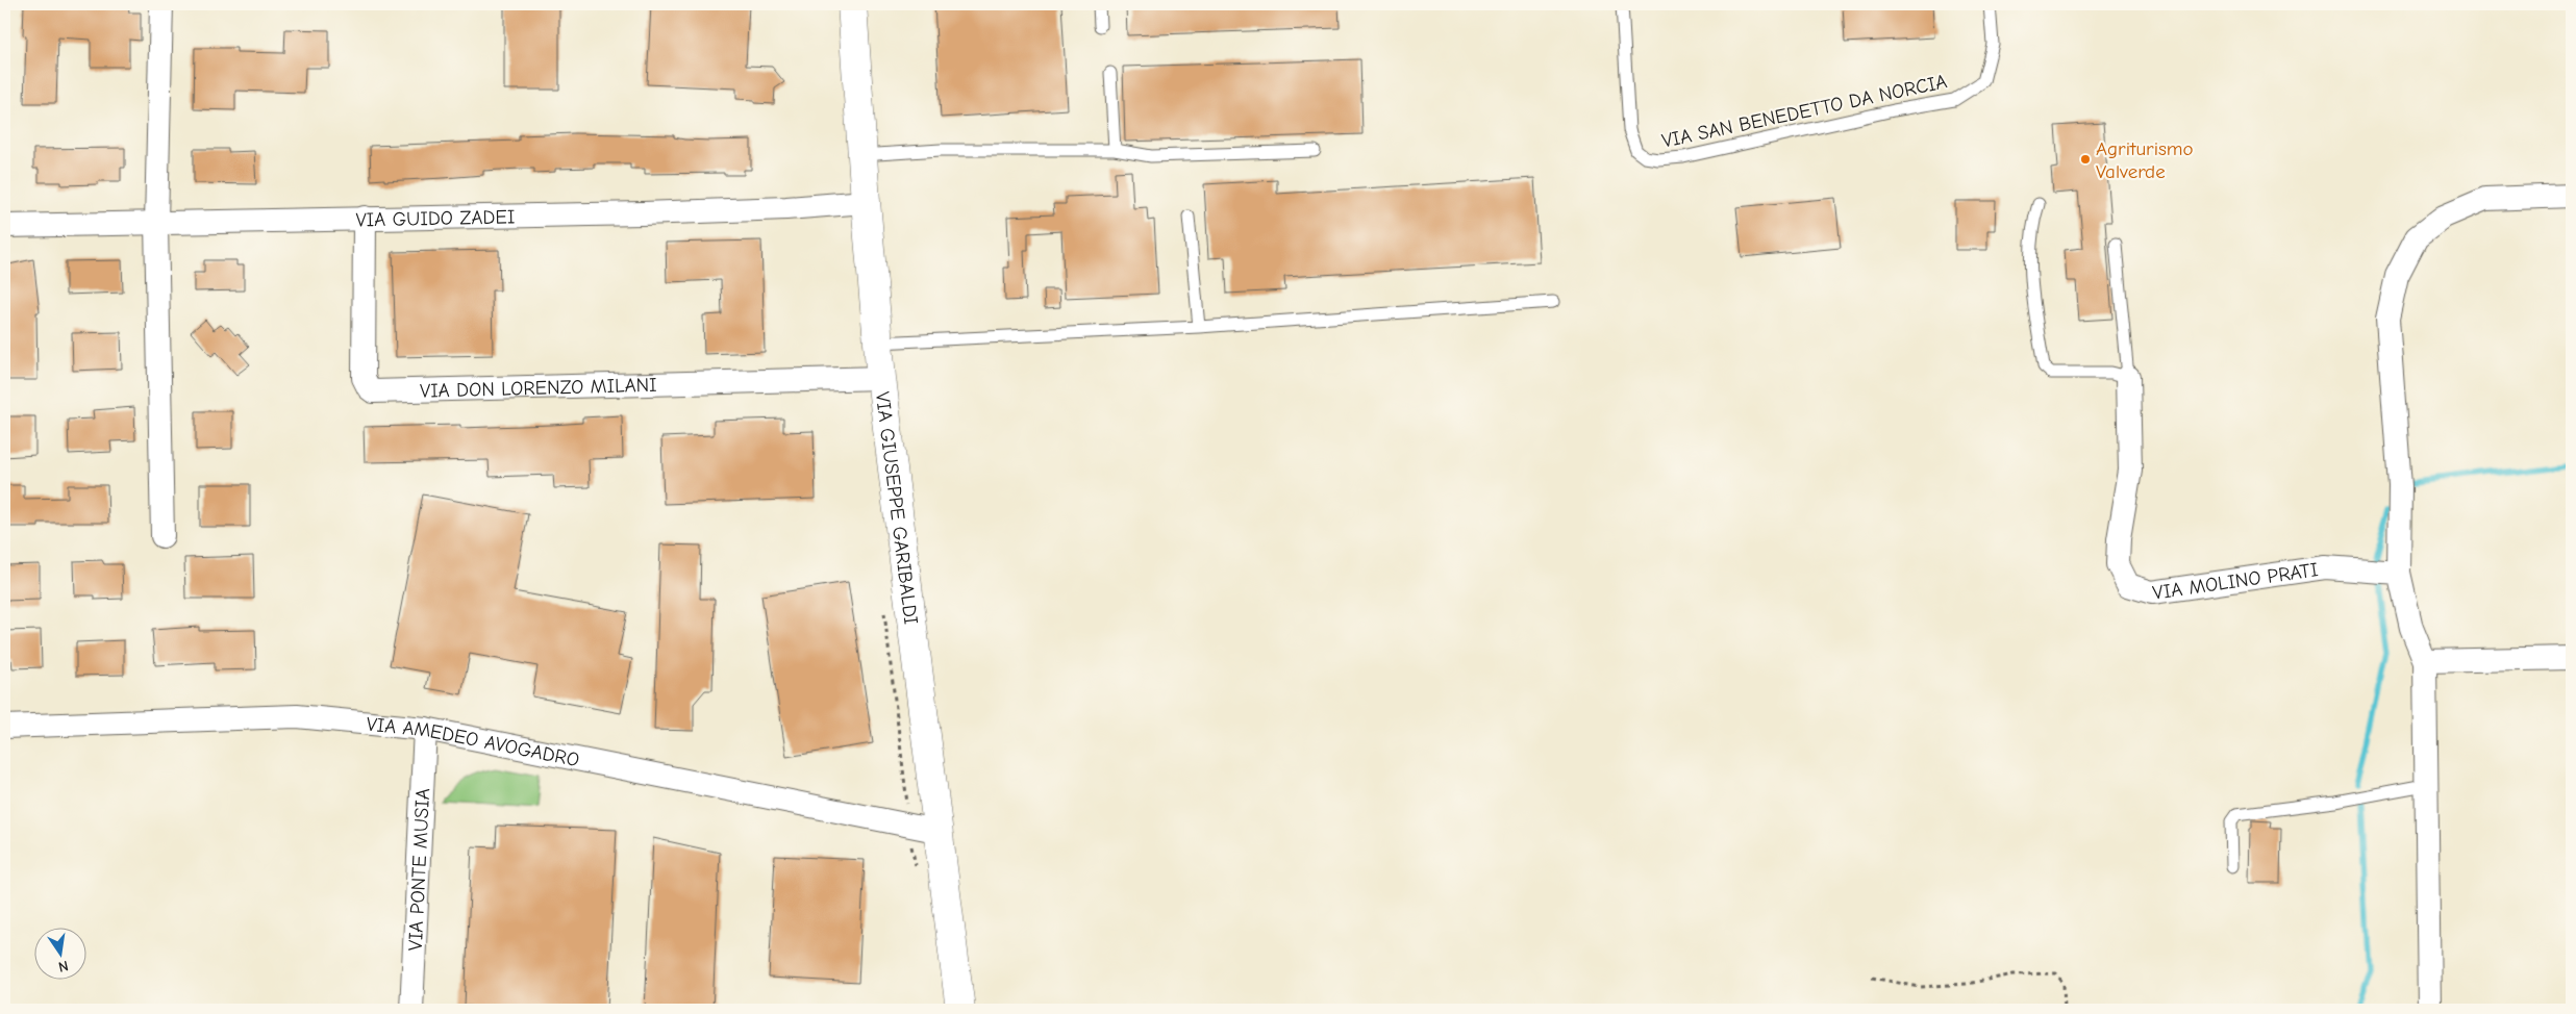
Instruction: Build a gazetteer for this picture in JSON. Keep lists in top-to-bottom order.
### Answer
{
  "streets": {
    "street": [
      "VIA GUIDO ZADEI",
      "VIA DON LORENZO MILANI",
      "VIA GIUSEPPE GARIBALDI",
      "VIA MOLINO PRATI",
      "VIA AMEDEO AVOGADRO",
      "VIA PONTE MUSIA"
    ],
    "lane": ["VIA SAN BENEDETTO DA NORCIA"]
  },
  "crossings": [
    ["VIA GUIDO ZADEI", "VIA DON LORENZO MILANI"],
    ["VIA GUIDO ZADEI", "VIA GIUSEPPE GARIBALDI"],
    ["VIA DON LORENZO MILANI", "VIA GIUSEPPE GARIBALDI"],
    ["VIA GIUSEPPE GARIBALDI", "VIA AMEDEO AVOGADRO"],
    ["VIA AMEDEO AVOGADRO", "VIA PONTE MUSIA"]
  ],
  "places": ["Agriturismo Valverde"],
  "north": "bottom"
}
